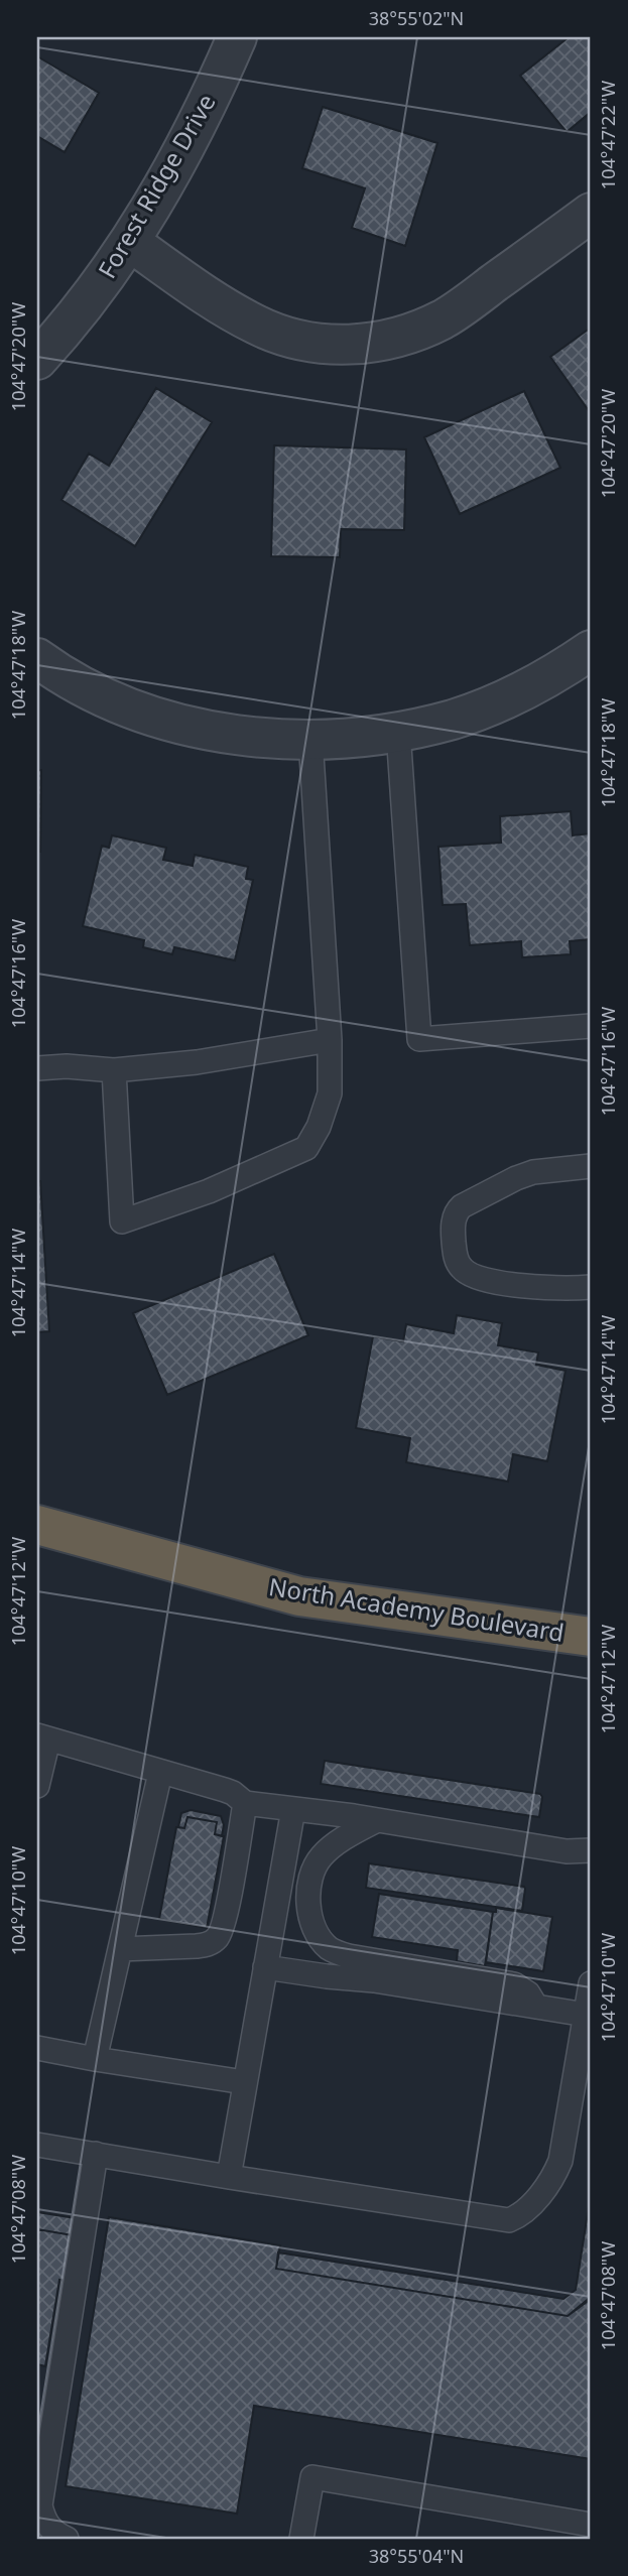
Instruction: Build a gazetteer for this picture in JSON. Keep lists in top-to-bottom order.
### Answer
{
  "streets": {
    "highway": ["North Academy Boulevard"],
    "street": ["Forest Ridge Drive"]
  },
  "coordinates": [
    "38°55'02\"N",
    "104°47'22\"W",
    "104°47'20\"W",
    "104°47'18\"W",
    "104°47'16\"W",
    "104°47'14\"W",
    "104°47'12\"W",
    "104°47'10\"W",
    "104°47'08\"W",
    "38°55'04\"N"
  ]
}
